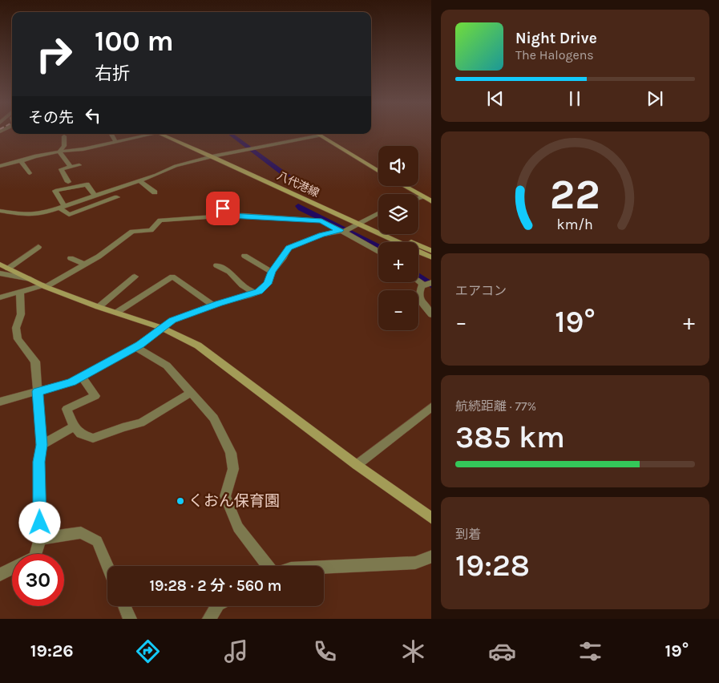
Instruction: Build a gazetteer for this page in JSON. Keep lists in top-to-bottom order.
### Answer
{
  "streets": {
    "main road": ["八代港線"]
  },
  "places": ["くおん保育園"],
  "page": {
    "turn": ["100 m", "右折"],
    "song": ["Night Drive", "The Halogens"],
    "then": "その先",
    "map_buttons": ["+", "−"],
    "tile": [
      "エアコン",
      ["航続距離 · 77%", "385 km"],
      ["到着", "19:28"]
    ],
    "heat": ["−", "19°", "+"],
    "limit": "30",
    "trip": "19:28 · 2 分 · 560 m",
    "tabs": ["19:26", "19°"],
    "gauge": ["22", "km/h"]
  }
}
